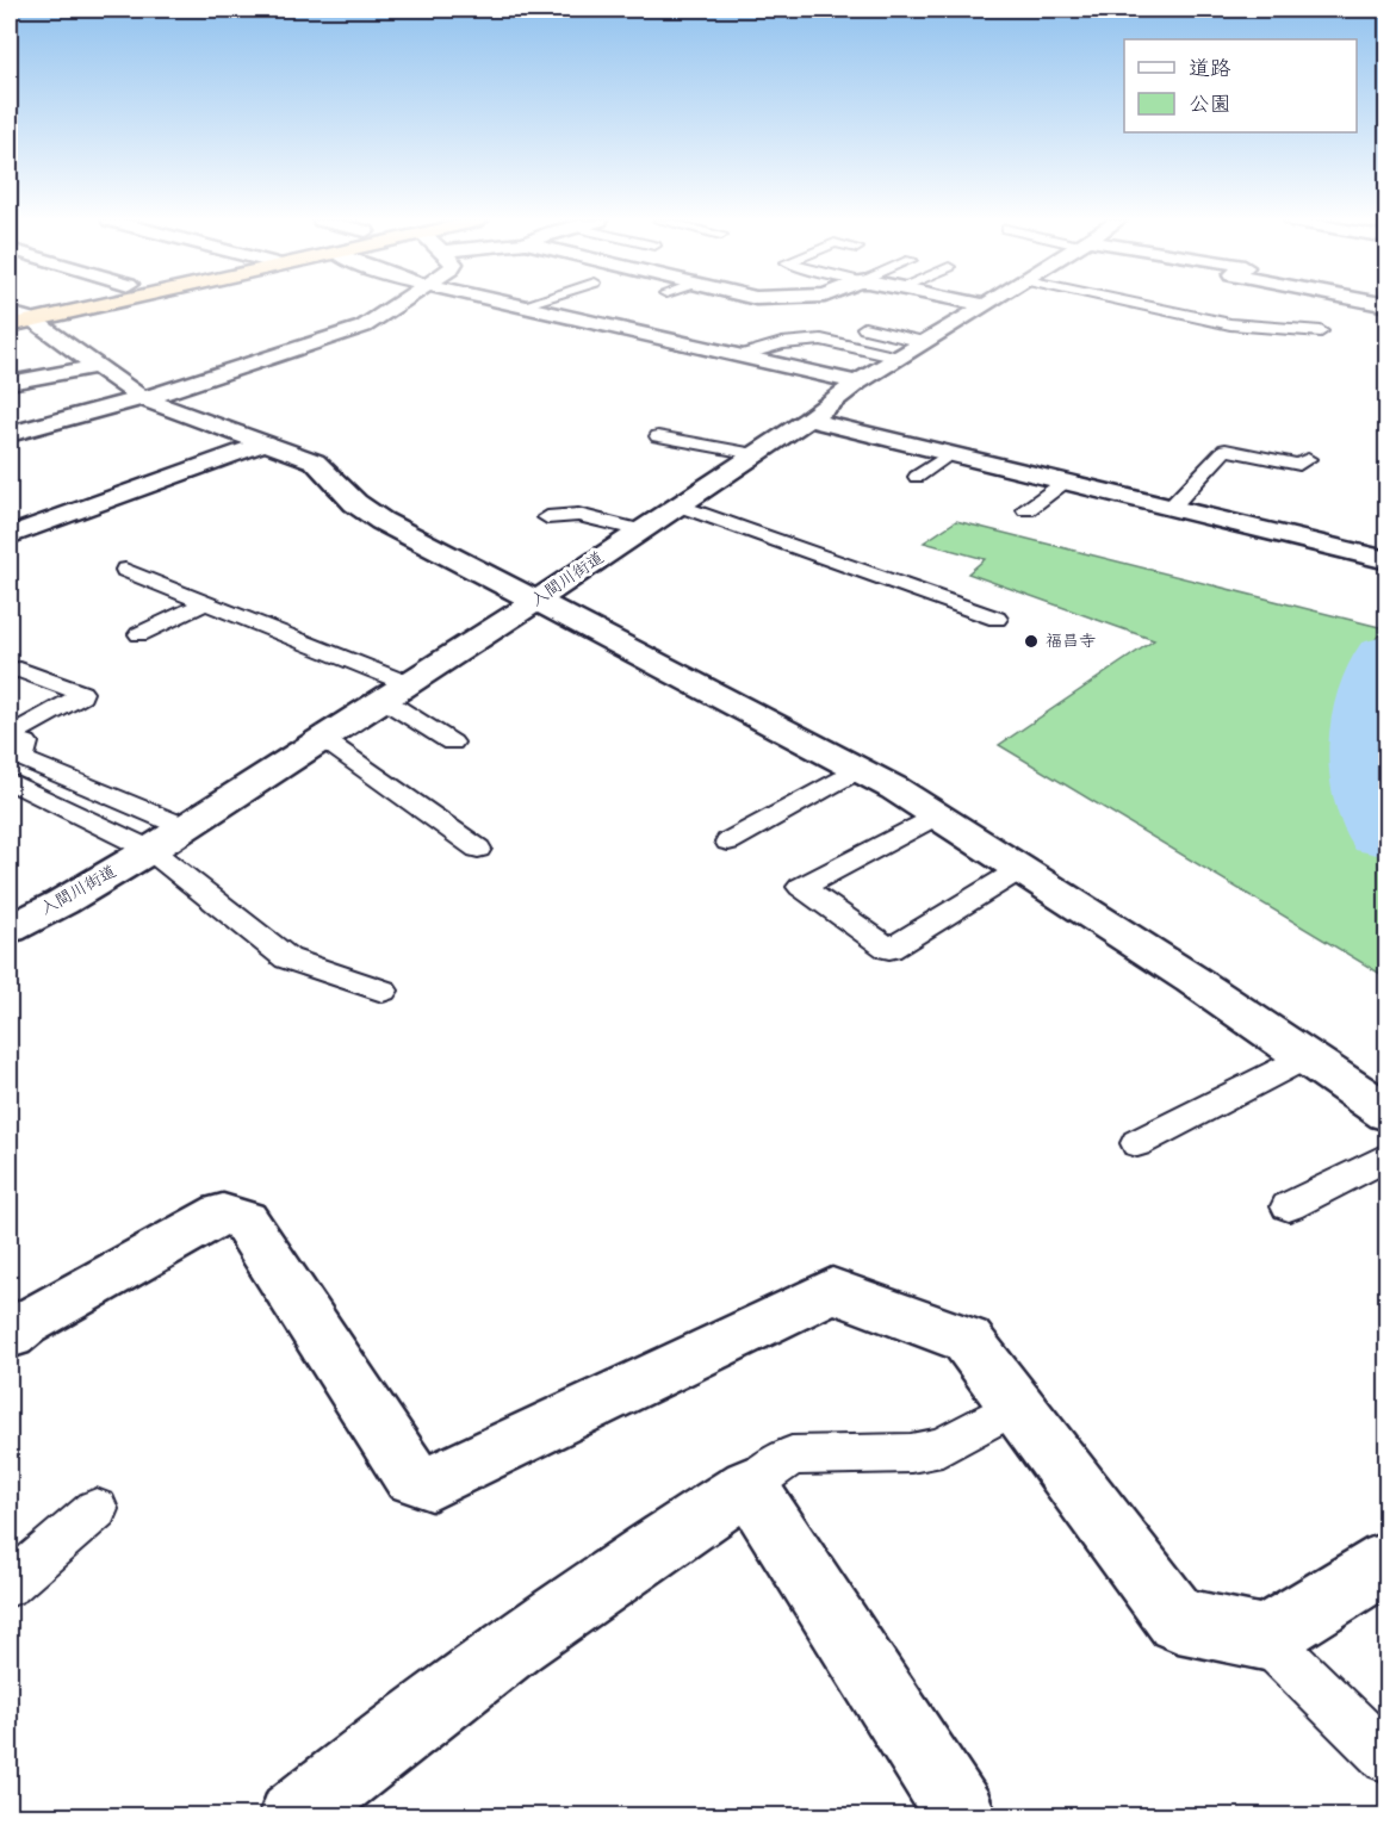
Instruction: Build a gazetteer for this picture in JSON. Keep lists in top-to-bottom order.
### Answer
{
  "streets": {
    "street": ["入間川街道"]
  },
  "places": ["福昌寺"],
  "legend": ["道路", "公園"]
}
